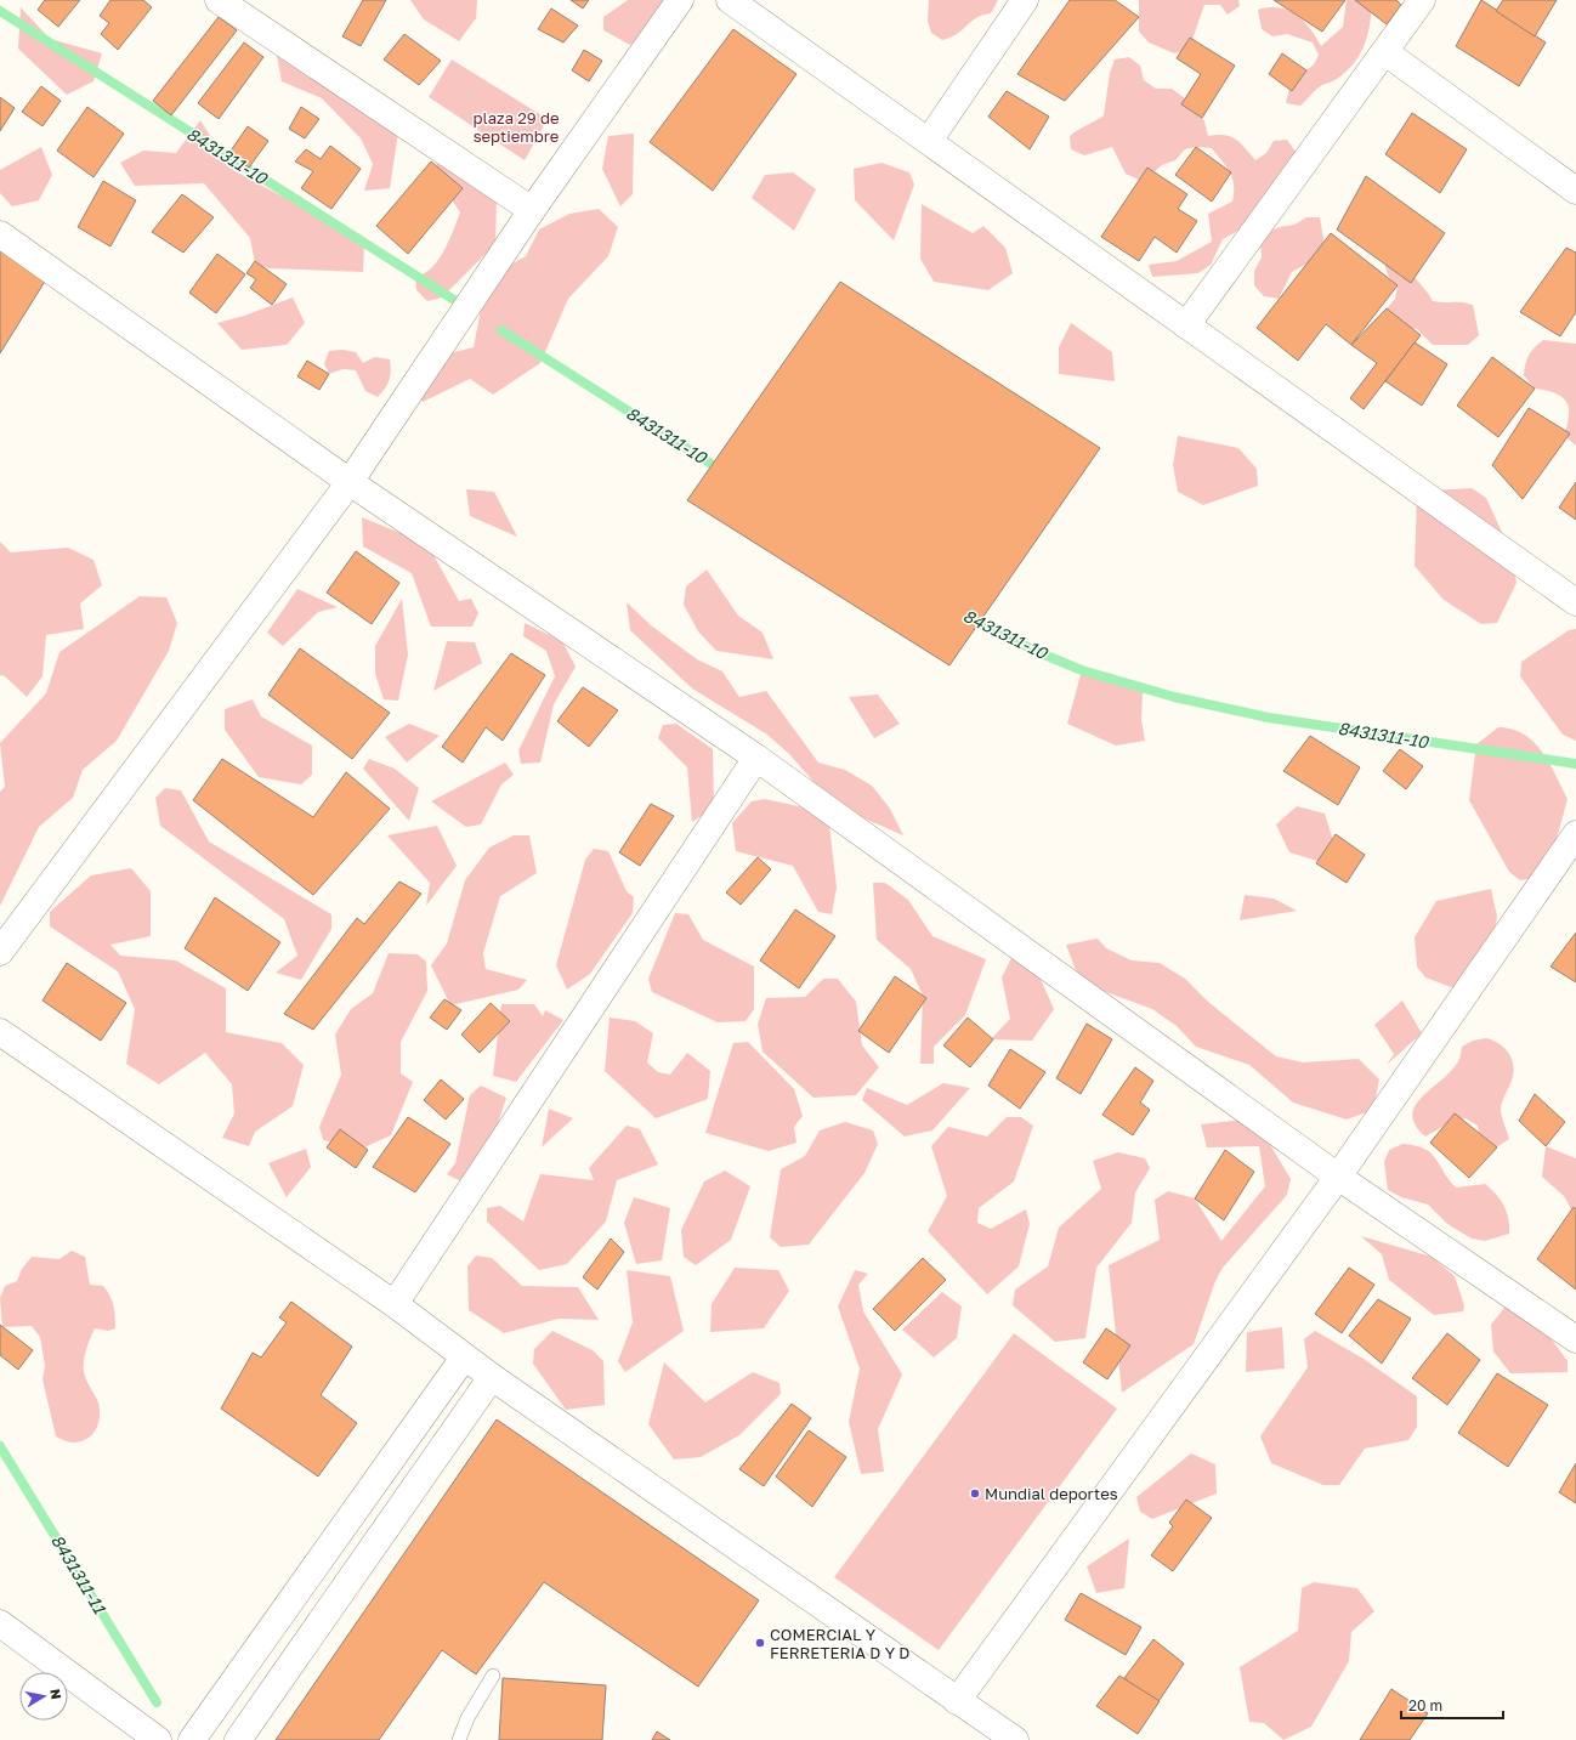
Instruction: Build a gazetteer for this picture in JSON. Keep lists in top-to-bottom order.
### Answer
{
  "water": ["8431311-10", "8431311-11"],
  "parks": ["plaza 29 de septiembre"],
  "places": ["Mundial deportes", "COMERCIAL Y FERRETERIA D Y D"],
  "scale_bar": "20 m",
  "north": "right"
}
